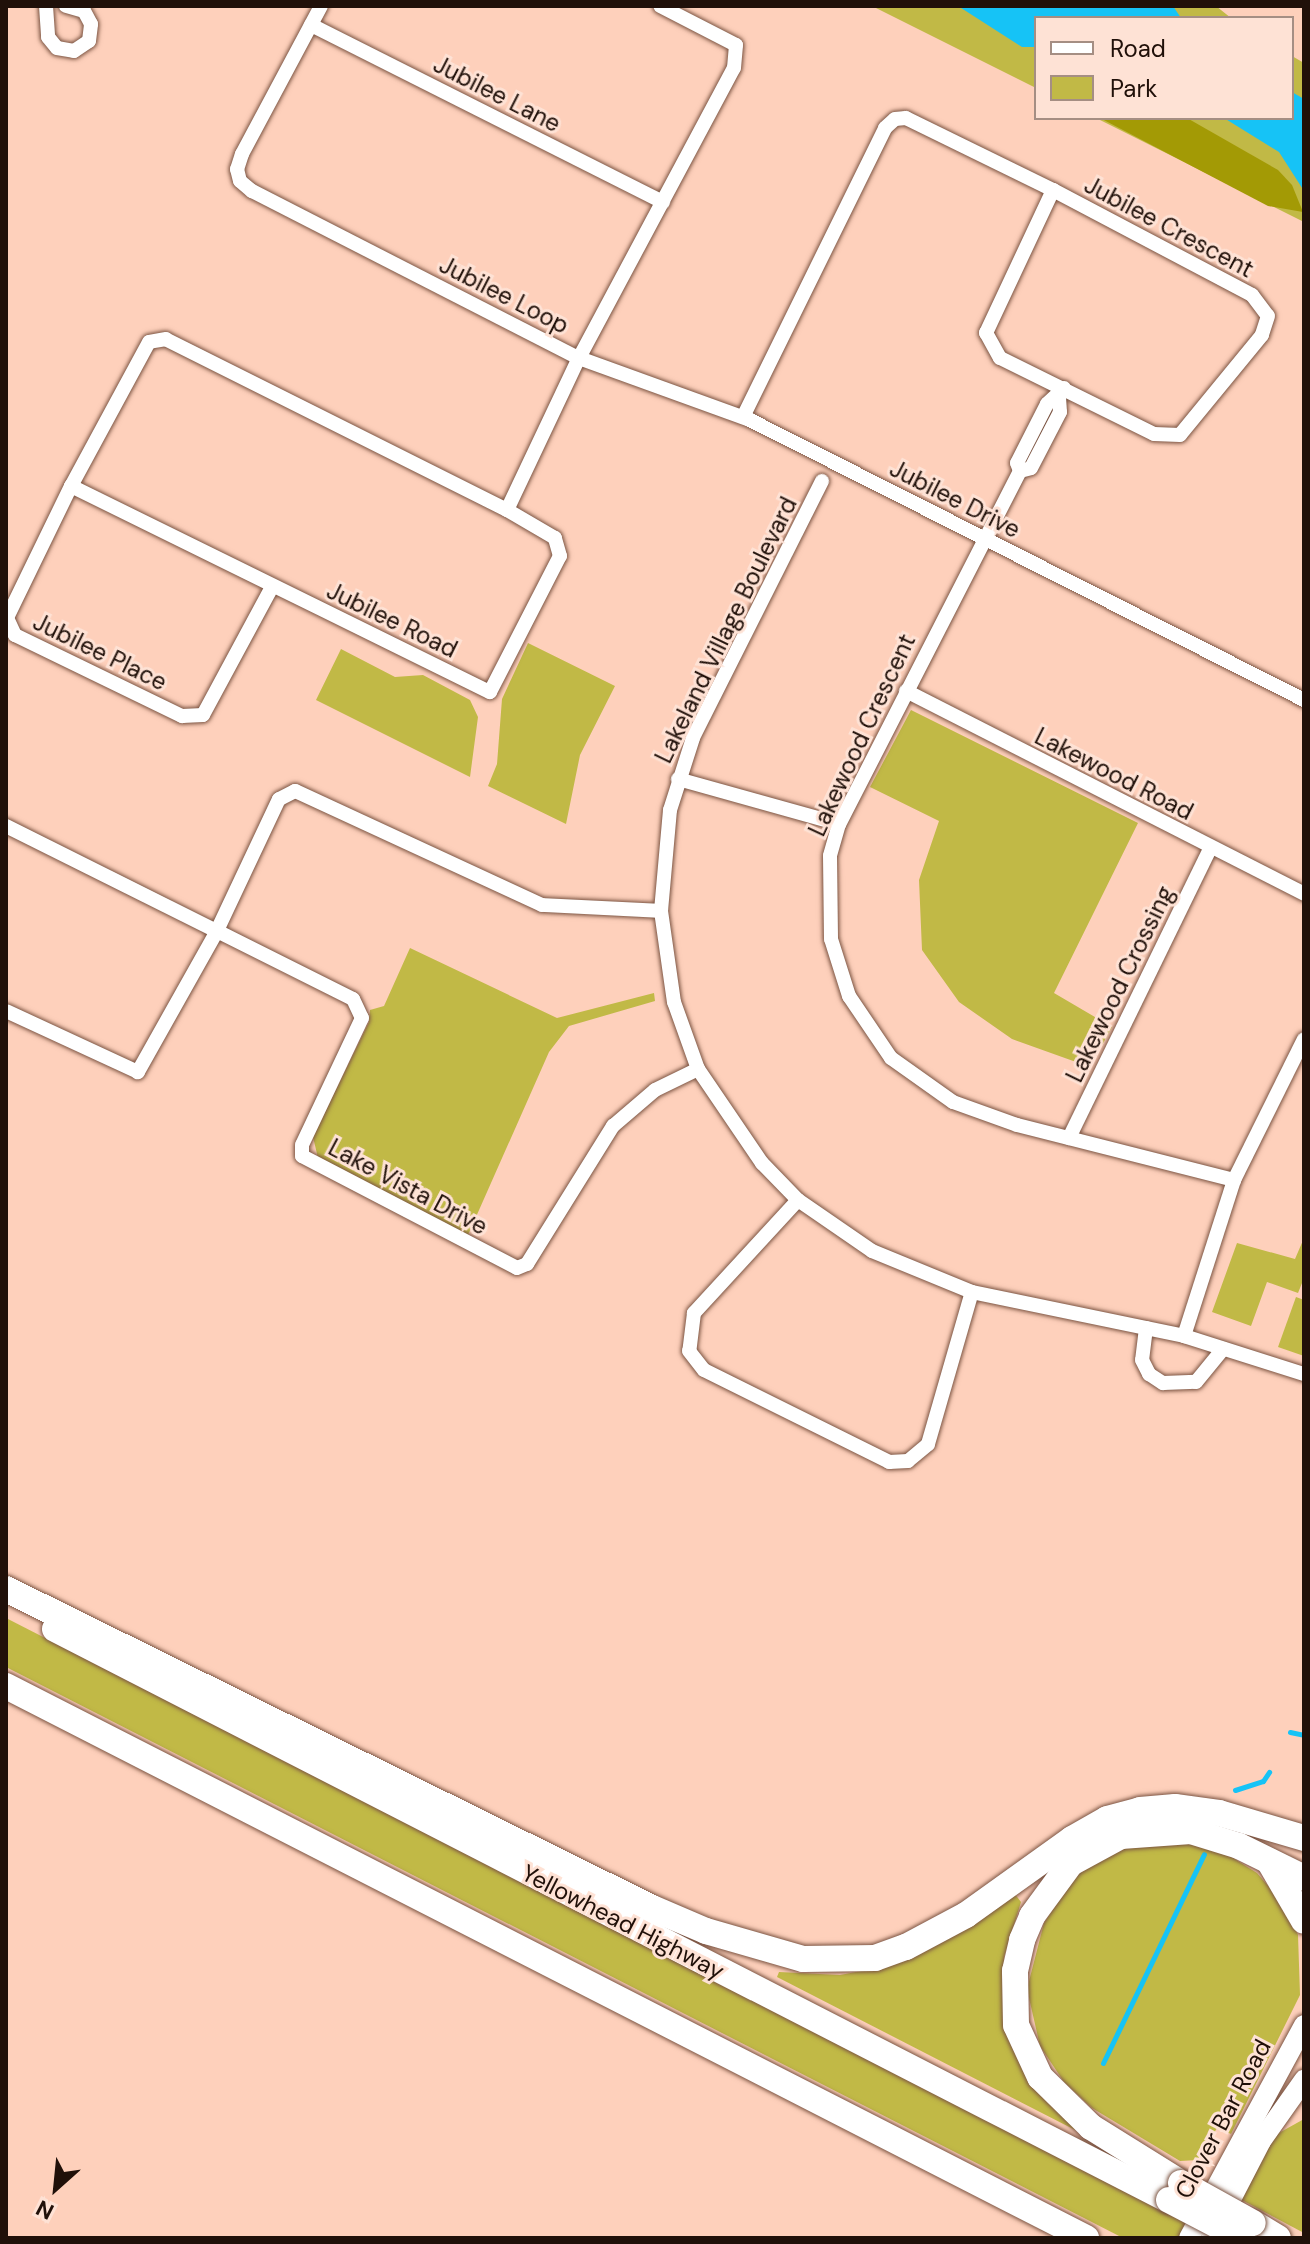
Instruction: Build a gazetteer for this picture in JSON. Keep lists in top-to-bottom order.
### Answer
{
  "streets": {
    "highway": ["Yellowhead Highway"],
    "main road": ["Clover Bar Road"],
    "street": [
      "Jubilee Lane",
      "Jubilee Crescent",
      "Jubilee Loop",
      "Jubilee Drive",
      "Jubilee Road",
      "Lakeland Village Boulevard",
      "Jubilee Place",
      "Lakewood Crescent",
      "Lakewood Road",
      "Lakewood Crossing",
      "Lake Vista Drive"
    ]
  },
  "crossings": [
    ["Jubilee Lane", "Jubilee Loop"],
    ["Jubilee Crescent", "Jubilee Drive"],
    ["Jubilee Loop", "Jubilee Drive"],
    ["Jubilee Drive", "Lakewood Crescent"],
    ["Jubilee Road", "Jubilee Place"],
    ["Lakeland Village Boulevard", "Lake Vista Drive"],
    ["Lakewood Crescent", "Lakewood Road"],
    ["Lakewood Crescent", "Lakewood Crossing"],
    ["Lakewood Road", "Lakewood Crossing"]
  ],
  "legend": ["Road", "Park"],
  "north": "bottom left"
}
